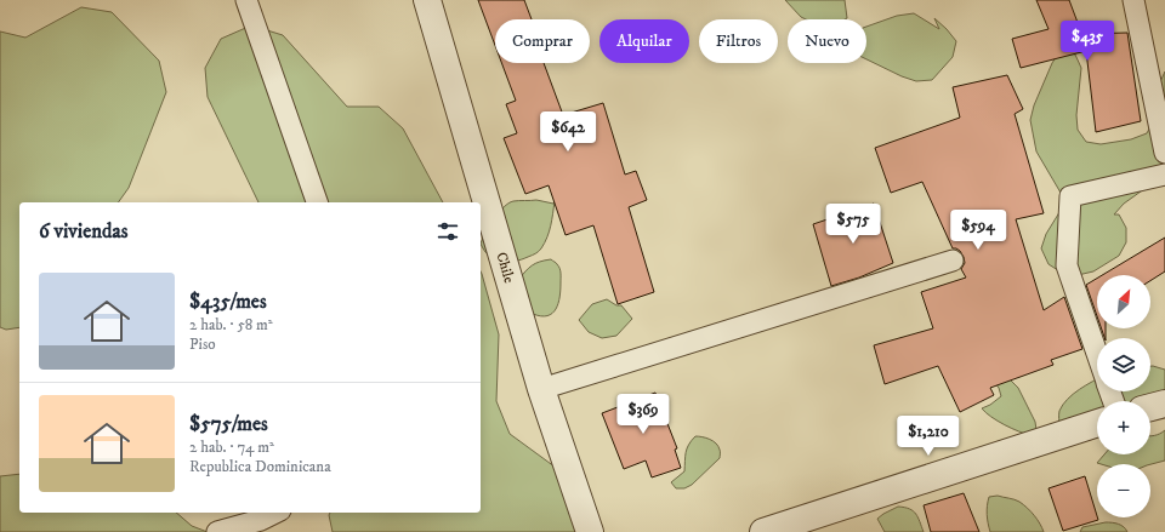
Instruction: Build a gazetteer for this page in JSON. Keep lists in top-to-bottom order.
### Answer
{
  "streets": {
    "street": ["Chile"]
  },
  "north": "top right",
  "page": {
    "chip": [
      "Comprar",
      "Alquilar",
      "Filtros",
      "Nuevo"
    ],
    "price": [
      "$435",
      "$642",
      "$575",
      "$594",
      "$369",
      "$1,210"
    ],
    "heading": "6 viviendas",
    "list": [
      {
        "name": "$435/mes",
        "note": "2 hab. · 58 m² · Piso"
      },
      {
        "name": "$575/mes",
        "note": "2 hab. · 74 m² · Republica Dominicana"
      }
    ],
    "map_buttons": ["+", "−"]
  }
}
